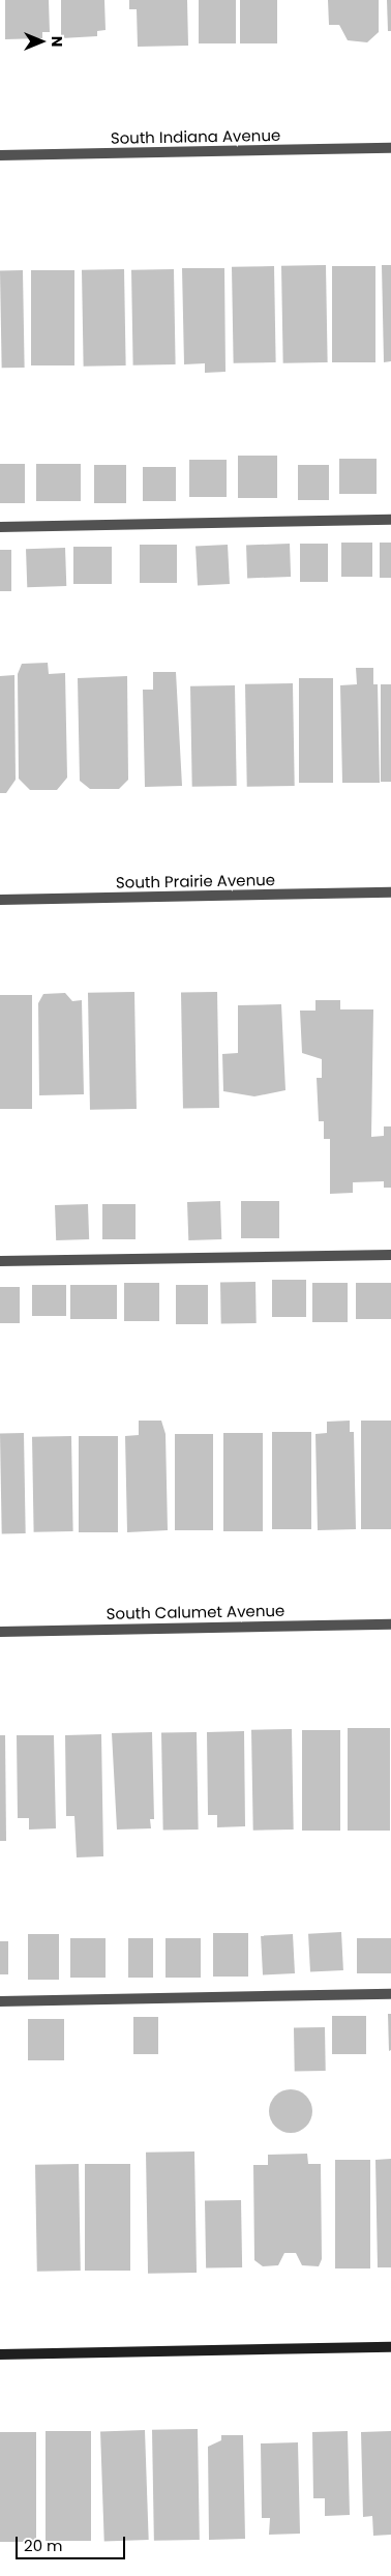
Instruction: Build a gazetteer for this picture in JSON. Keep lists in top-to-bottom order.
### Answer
{
  "streets": {
    "street": ["South Indiana Avenue", "South Prairie Avenue", "South Calumet Avenue"]
  },
  "scale_bar": "20 m",
  "north": "right"
}
